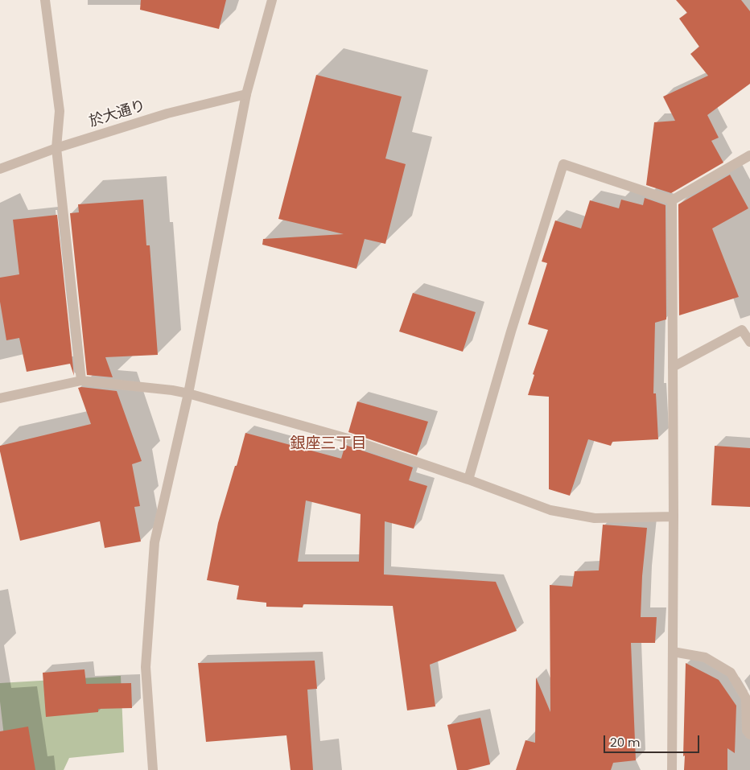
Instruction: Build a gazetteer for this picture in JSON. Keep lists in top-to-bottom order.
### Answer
{
  "streets": {
    "street": ["於大通り"]
  },
  "districts": ["銀座三丁目"],
  "scale_bar": "20 m"
}
